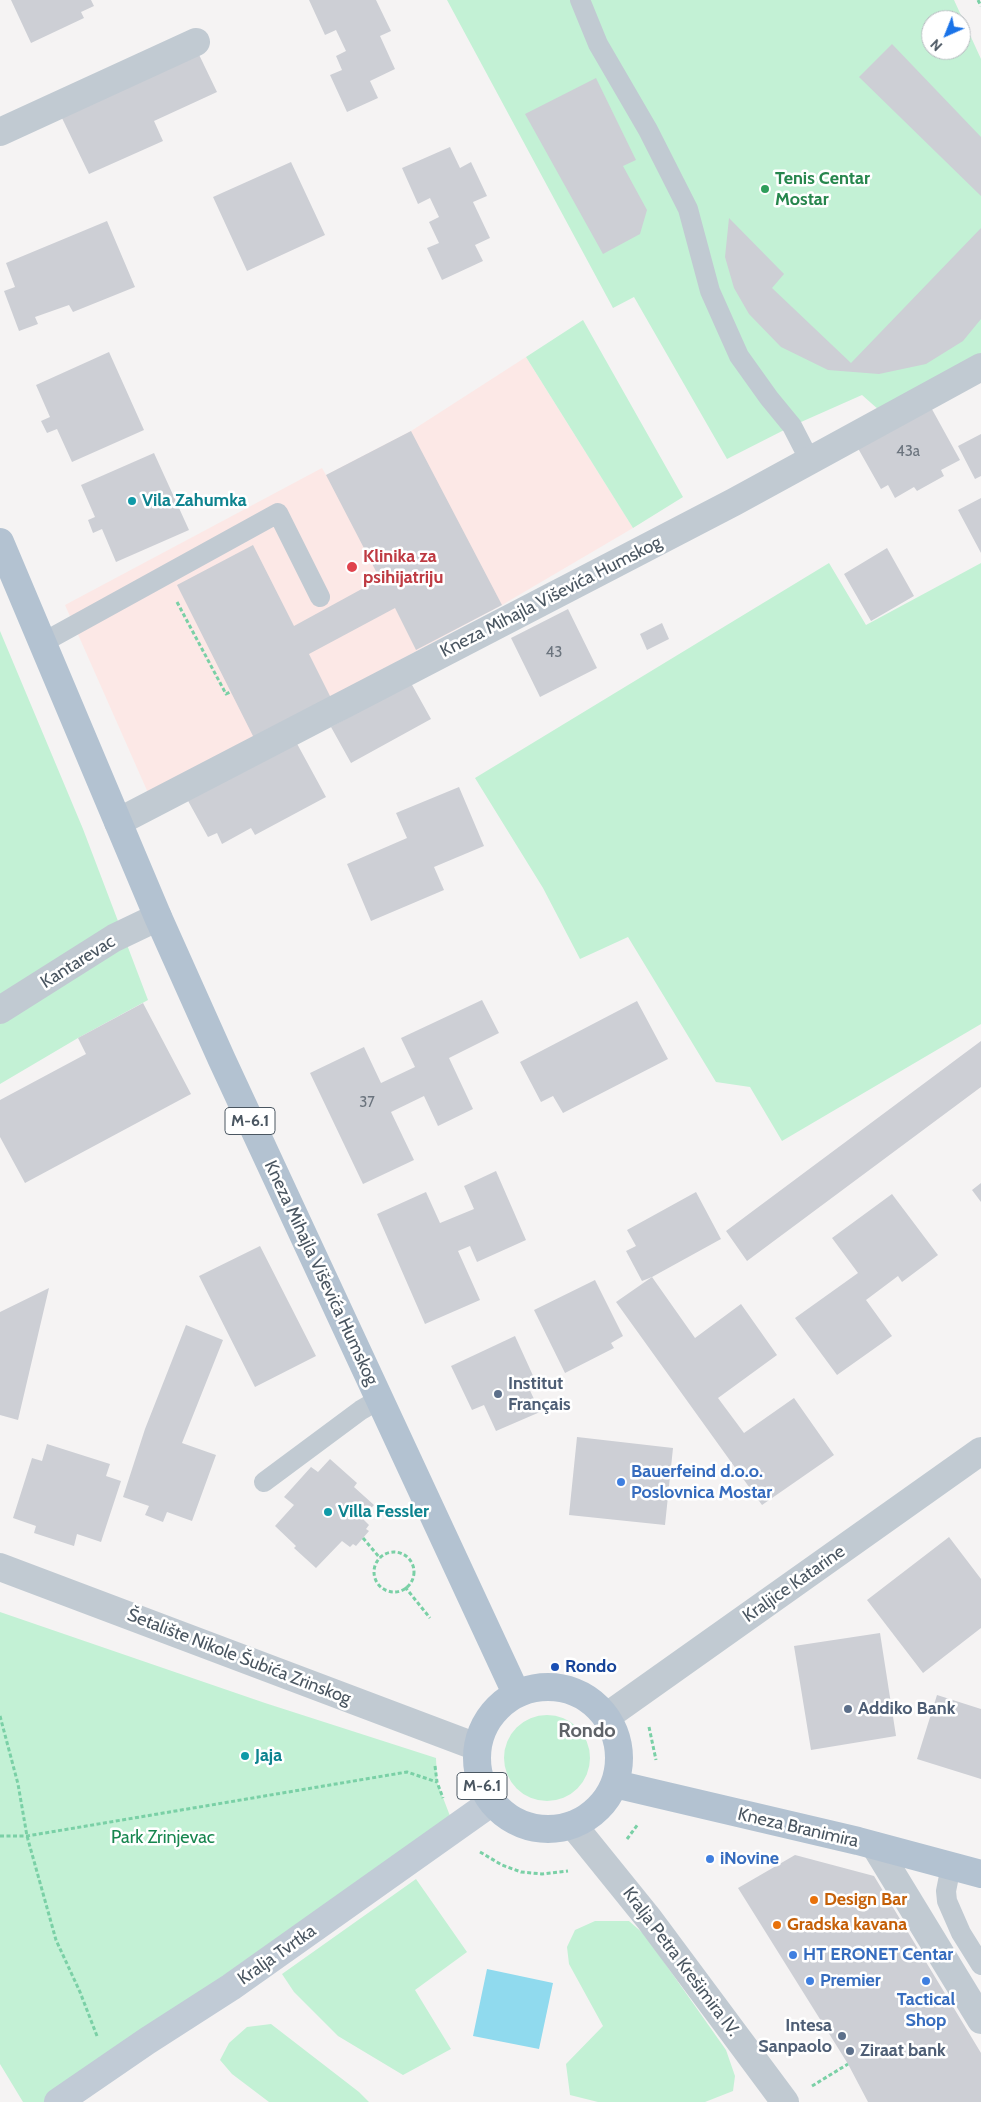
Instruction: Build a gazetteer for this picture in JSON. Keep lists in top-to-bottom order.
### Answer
{
  "streets": {
    "main road": [
      "Kneza Mihajla Viševića Humskog",
      "M-6.1",
      "Kneza Branimira",
      "Kralja Tvrtka"
    ],
    "street": [
      "Kantarevac",
      "Kraljice Katarine",
      "Šetalište Nikole Šubića Zrinskog",
      "Kralja Petra Krešimira IV."
    ]
  },
  "crossings": [
    ["Kneza Mihajla Viševića Humskog", "Kantarevac"],
    ["Kneza Mihajla Viševića Humskog", "M-6.1"],
    ["Kneza Mihajla Viševića Humskog", "Kraljice Katarine"],
    ["Kneza Mihajla Viševića Humskog", "Šetalište Nikole Šubića Zrinskog"],
    ["Kneza Mihajla Viševića Humskog", "Kneza Branimira"],
    ["Kneza Mihajla Viševića Humskog", "Kralja Tvrtka"],
    ["Kneza Mihajla Viševića Humskog", "Kralja Petra Krešimira IV."],
    ["M-6.1", "Kraljice Katarine"],
    ["M-6.1", "Šetalište Nikole Šubića Zrinskog"],
    ["M-6.1", "Kneza Branimira"],
    ["M-6.1", "Kralja Tvrtka"],
    ["M-6.1", "Kralja Petra Krešimira IV."],
    ["Kraljice Katarine", "Šetalište Nikole Šubića Zrinskog"],
    ["Kraljice Katarine", "Kneza Branimira"],
    ["Kraljice Katarine", "Kralja Tvrtka"],
    ["Kraljice Katarine", "Kralja Petra Krešimira IV."],
    ["Šetalište Nikole Šubića Zrinskog", "Kneza Branimira"],
    ["Šetalište Nikole Šubića Zrinskog", "Kralja Tvrtka"],
    ["Šetalište Nikole Šubića Zrinskog", "Kralja Petra Krešimira IV."],
    ["Kneza Branimira", "Kralja Tvrtka"],
    ["Kneza Branimira", "Kralja Petra Krešimira IV."],
    ["Kralja Tvrtka", "Kralja Petra Krešimira IV."]
  ],
  "districts": ["Rondo"],
  "parks": ["Park Zrinjevac"],
  "places": [
    "Tenis Centar Mostar",
    "Vila Zahumka",
    "Klinika za psihijatriju",
    "Institut Français",
    "Bauerfeind d.o.o. Poslovnica Mostar",
    "Villa Fessler",
    "Rondo",
    "Addiko Bank",
    "Jaja",
    "iNovine",
    "Design Bar",
    "Gradska kavana",
    "HT ERONET Centar",
    "Premier",
    "Tactical Shop",
    "Intesa Sanpaolo",
    "Ziraat bank"
  ],
  "house_numbers": ["43a", "43", "37"],
  "north": "bottom left"
}
